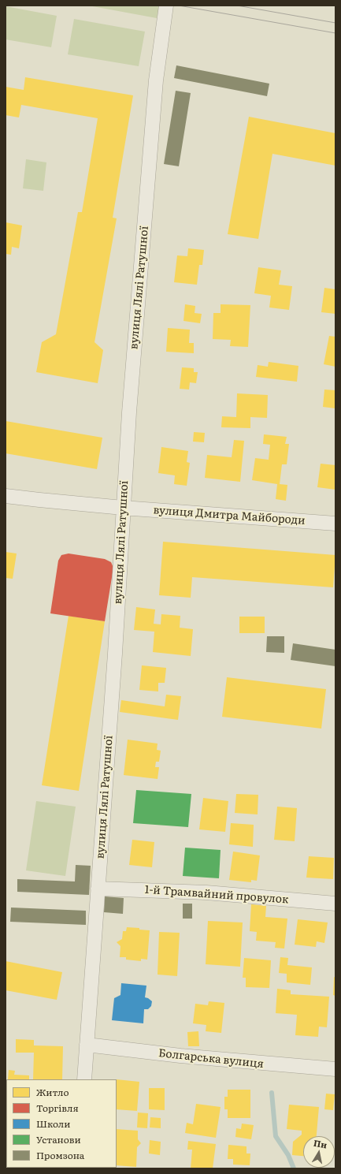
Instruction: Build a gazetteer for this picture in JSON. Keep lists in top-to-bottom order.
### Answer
{
  "streets": {
    "street": [
      "вулиця Лялі Ратушної",
      "вулиця Дмитра Майбороди",
      "1-й Трамвайний провулок",
      "Болгарська вулиця"
    ]
  },
  "crossings": [
    ["вулиця Лялі Ратушної", "вулиця Дмитра Майбороди"],
    ["вулиця Лялі Ратушної", "1-й Трамвайний провулок"],
    ["вулиця Лялі Ратушної", "Болгарська вулиця"]
  ],
  "legend": [
    "Житло",
    "Торгівля",
    "Школи",
    "Установи",
    "Промзона"
  ],
  "north": "top"
}
